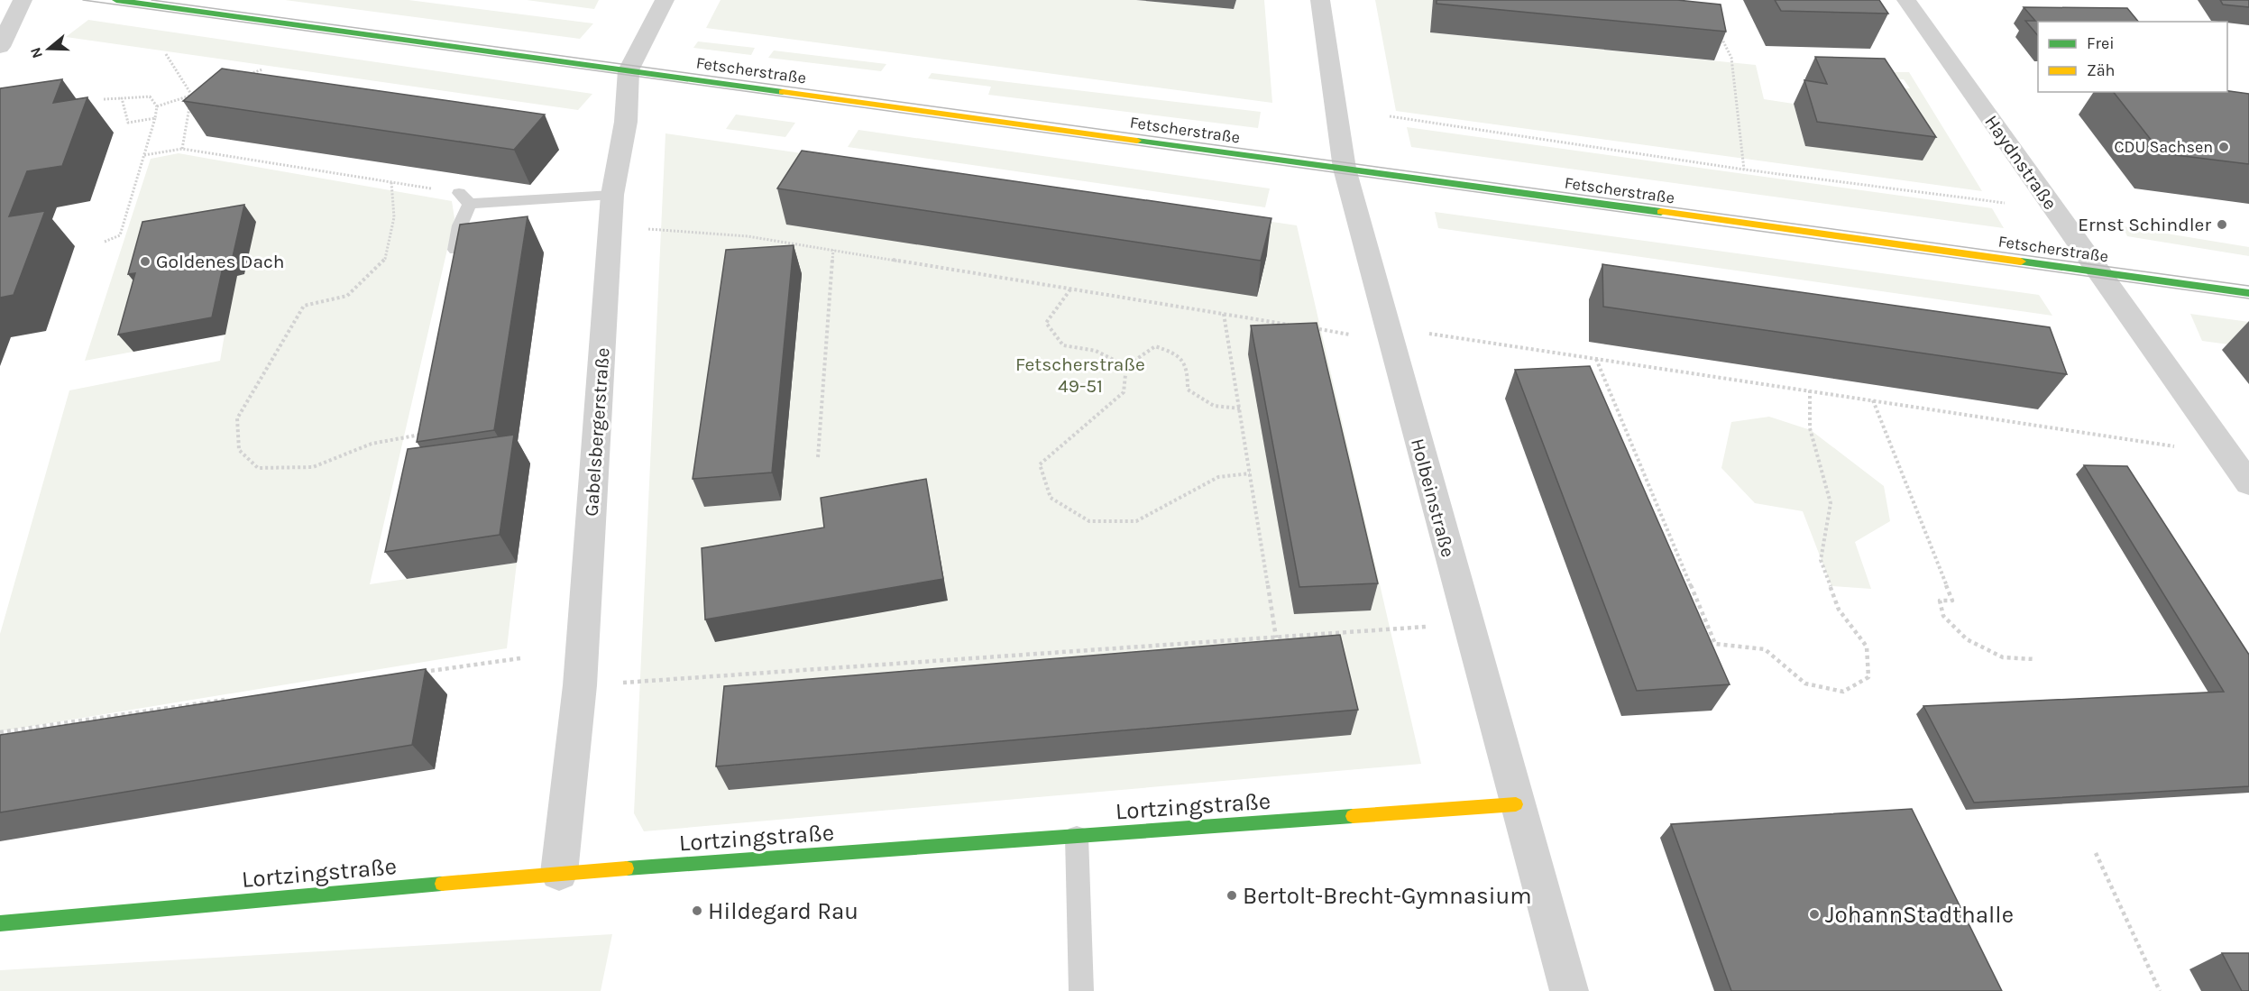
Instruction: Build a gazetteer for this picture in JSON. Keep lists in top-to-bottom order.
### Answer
{
  "streets": {
    "main road": ["Fetscherstraße", "Lortzingstraße"],
    "street": ["Haydnstraße", "Gabelsbergerstraße", "Holbeinstraße"]
  },
  "crossings": [
    ["Fetscherstraße", "Haydnstraße"],
    ["Fetscherstraße", "Gabelsbergerstraße"],
    ["Fetscherstraße", "Holbeinstraße"],
    ["Gabelsbergerstraße", "Lortzingstraße"],
    ["Holbeinstraße", "Lortzingstraße"]
  ],
  "parks": ["Fetscherstraße 49-51"],
  "places": [
    "CDU Sachsen",
    "Ernst Schindler",
    "Goldenes Dach",
    "Bertolt-Brecht-Gymnasium",
    "Hildegard Rau",
    "JohannStadthalle"
  ],
  "legend": ["Frei", "Zäh"],
  "north": "left"
}
